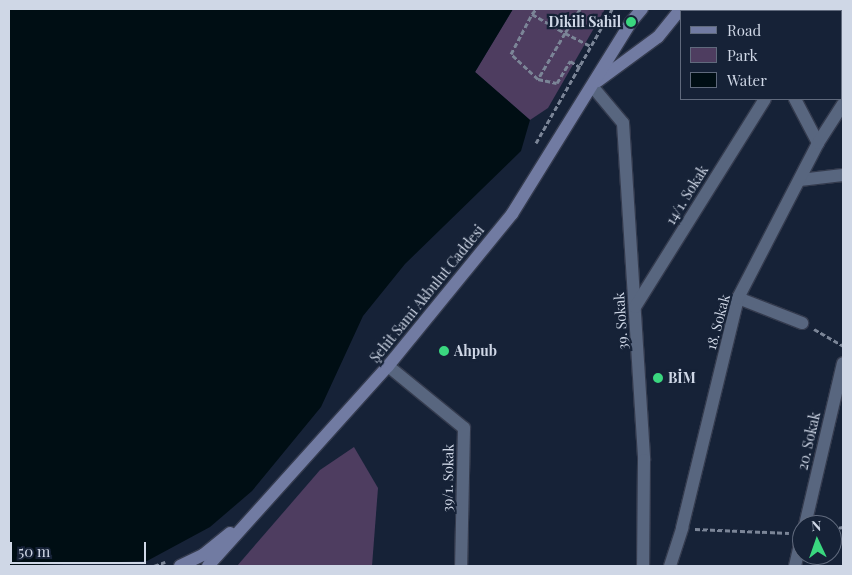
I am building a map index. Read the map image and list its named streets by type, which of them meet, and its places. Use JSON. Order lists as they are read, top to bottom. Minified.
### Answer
{"streets":{"main road":["Şehit Sami Akbulut Caddesi"],"street":["14/1. Sokak","39. Sokak","18. Sokak","20. Sokak","39/1. Sokak"]},"crossings":[["14/1. Sokak","39. Sokak"],["Şehit Sami Akbulut Caddesi","39. Sokak"],["Şehit Sami Akbulut Caddesi","39/1. Sokak"]],"places":["Dikili Sahil","Ahpub","BİM"],"legend":["Road","Park","Water"],"scale_bar":"50 m","north":"top"}
